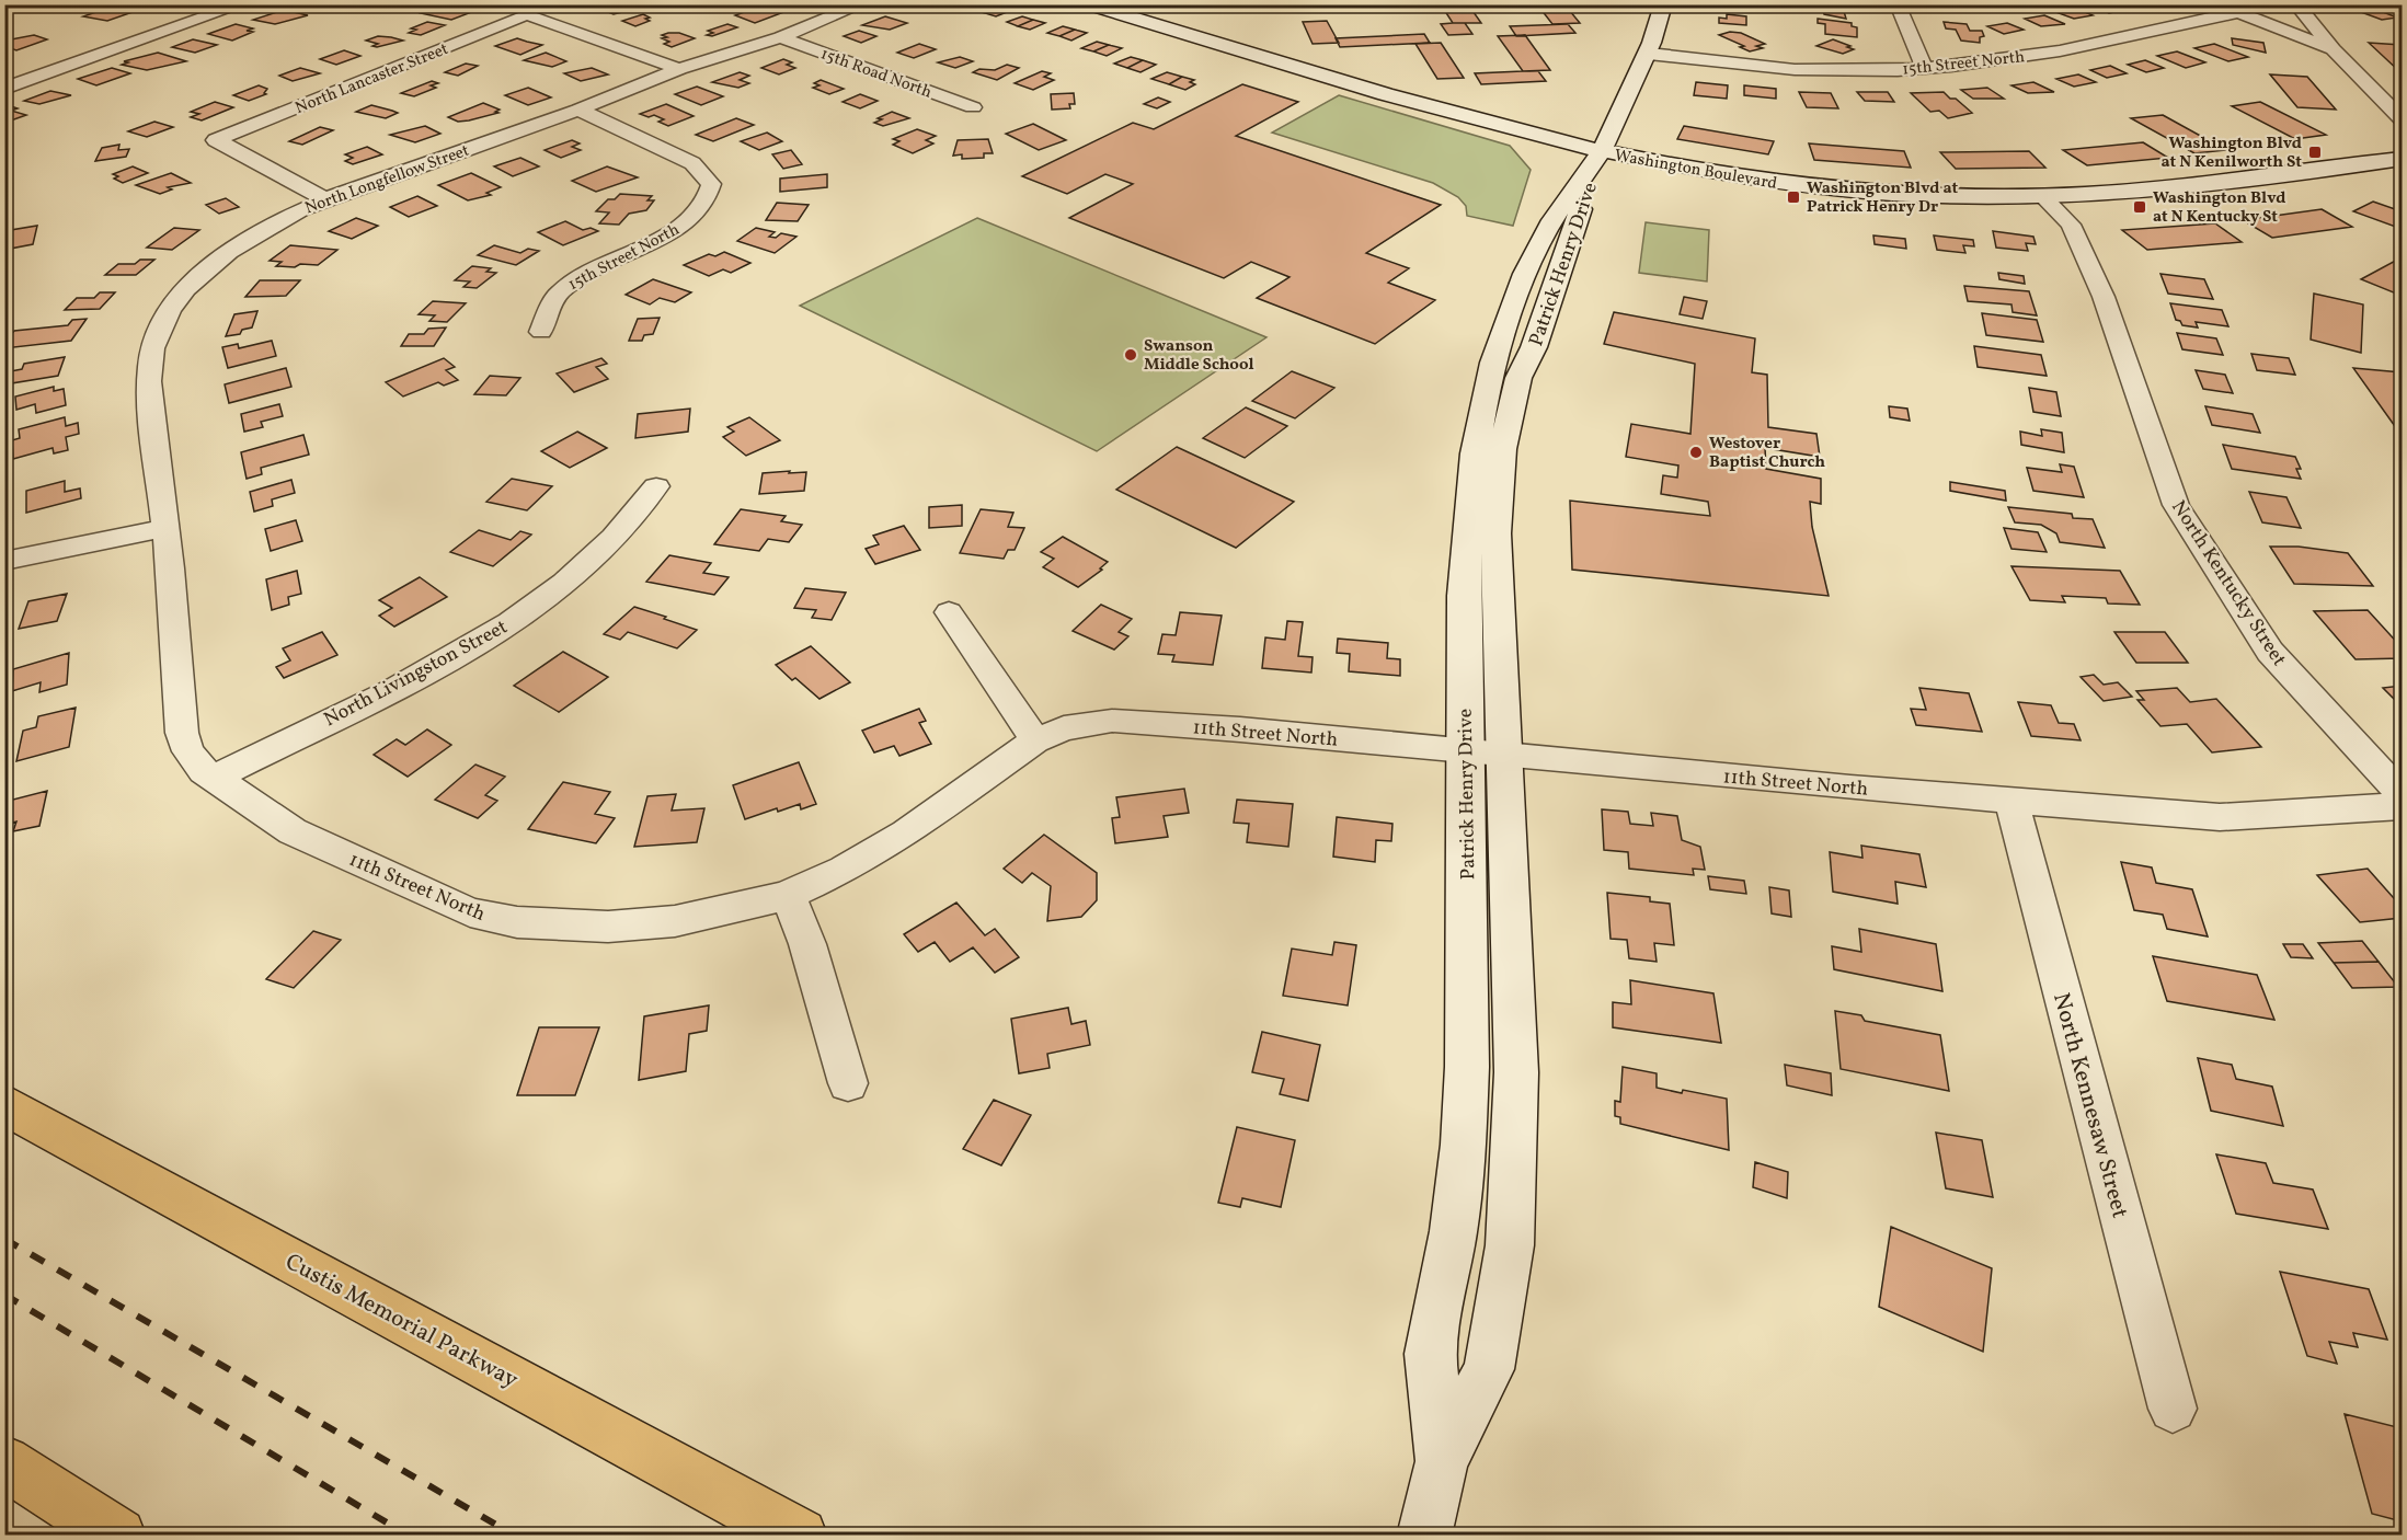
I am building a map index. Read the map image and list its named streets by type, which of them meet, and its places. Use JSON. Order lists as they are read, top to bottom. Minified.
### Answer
{"streets":{"highway":["Custis Memorial Parkway"],"street":["15th Street North","15th Road North","North Lancaster Street","Washington Boulevard","North Longfellow Street","Patrick Henry Drive","North Kentucky Street","North Livingston Street","11th Street North","North Kennesaw Street"]},"crossings":[["15th Street North","North Longfellow Street"],["15th Street North","Patrick Henry Drive"],["15th Road North","North Longfellow Street"],["North Lancaster Street","North Longfellow Street"],["Washington Boulevard","Patrick Henry Drive"],["Washington Boulevard","North Kentucky Street"],["North Longfellow Street","North Livingston Street"],["North Longfellow Street","11th Street North"],["Patrick Henry Drive","11th Street North"],["North Livingston Street","11th Street North"],["11th Street North","North Kennesaw Street"]],"places":{"transit":["Washington Blvd at N Kenilworth St","Washington Blvd at Patrick Henry Dr","Washington Blvd at N Kentucky St"],"other":["Swanson Middle School","Westover Baptist Church"]}}
